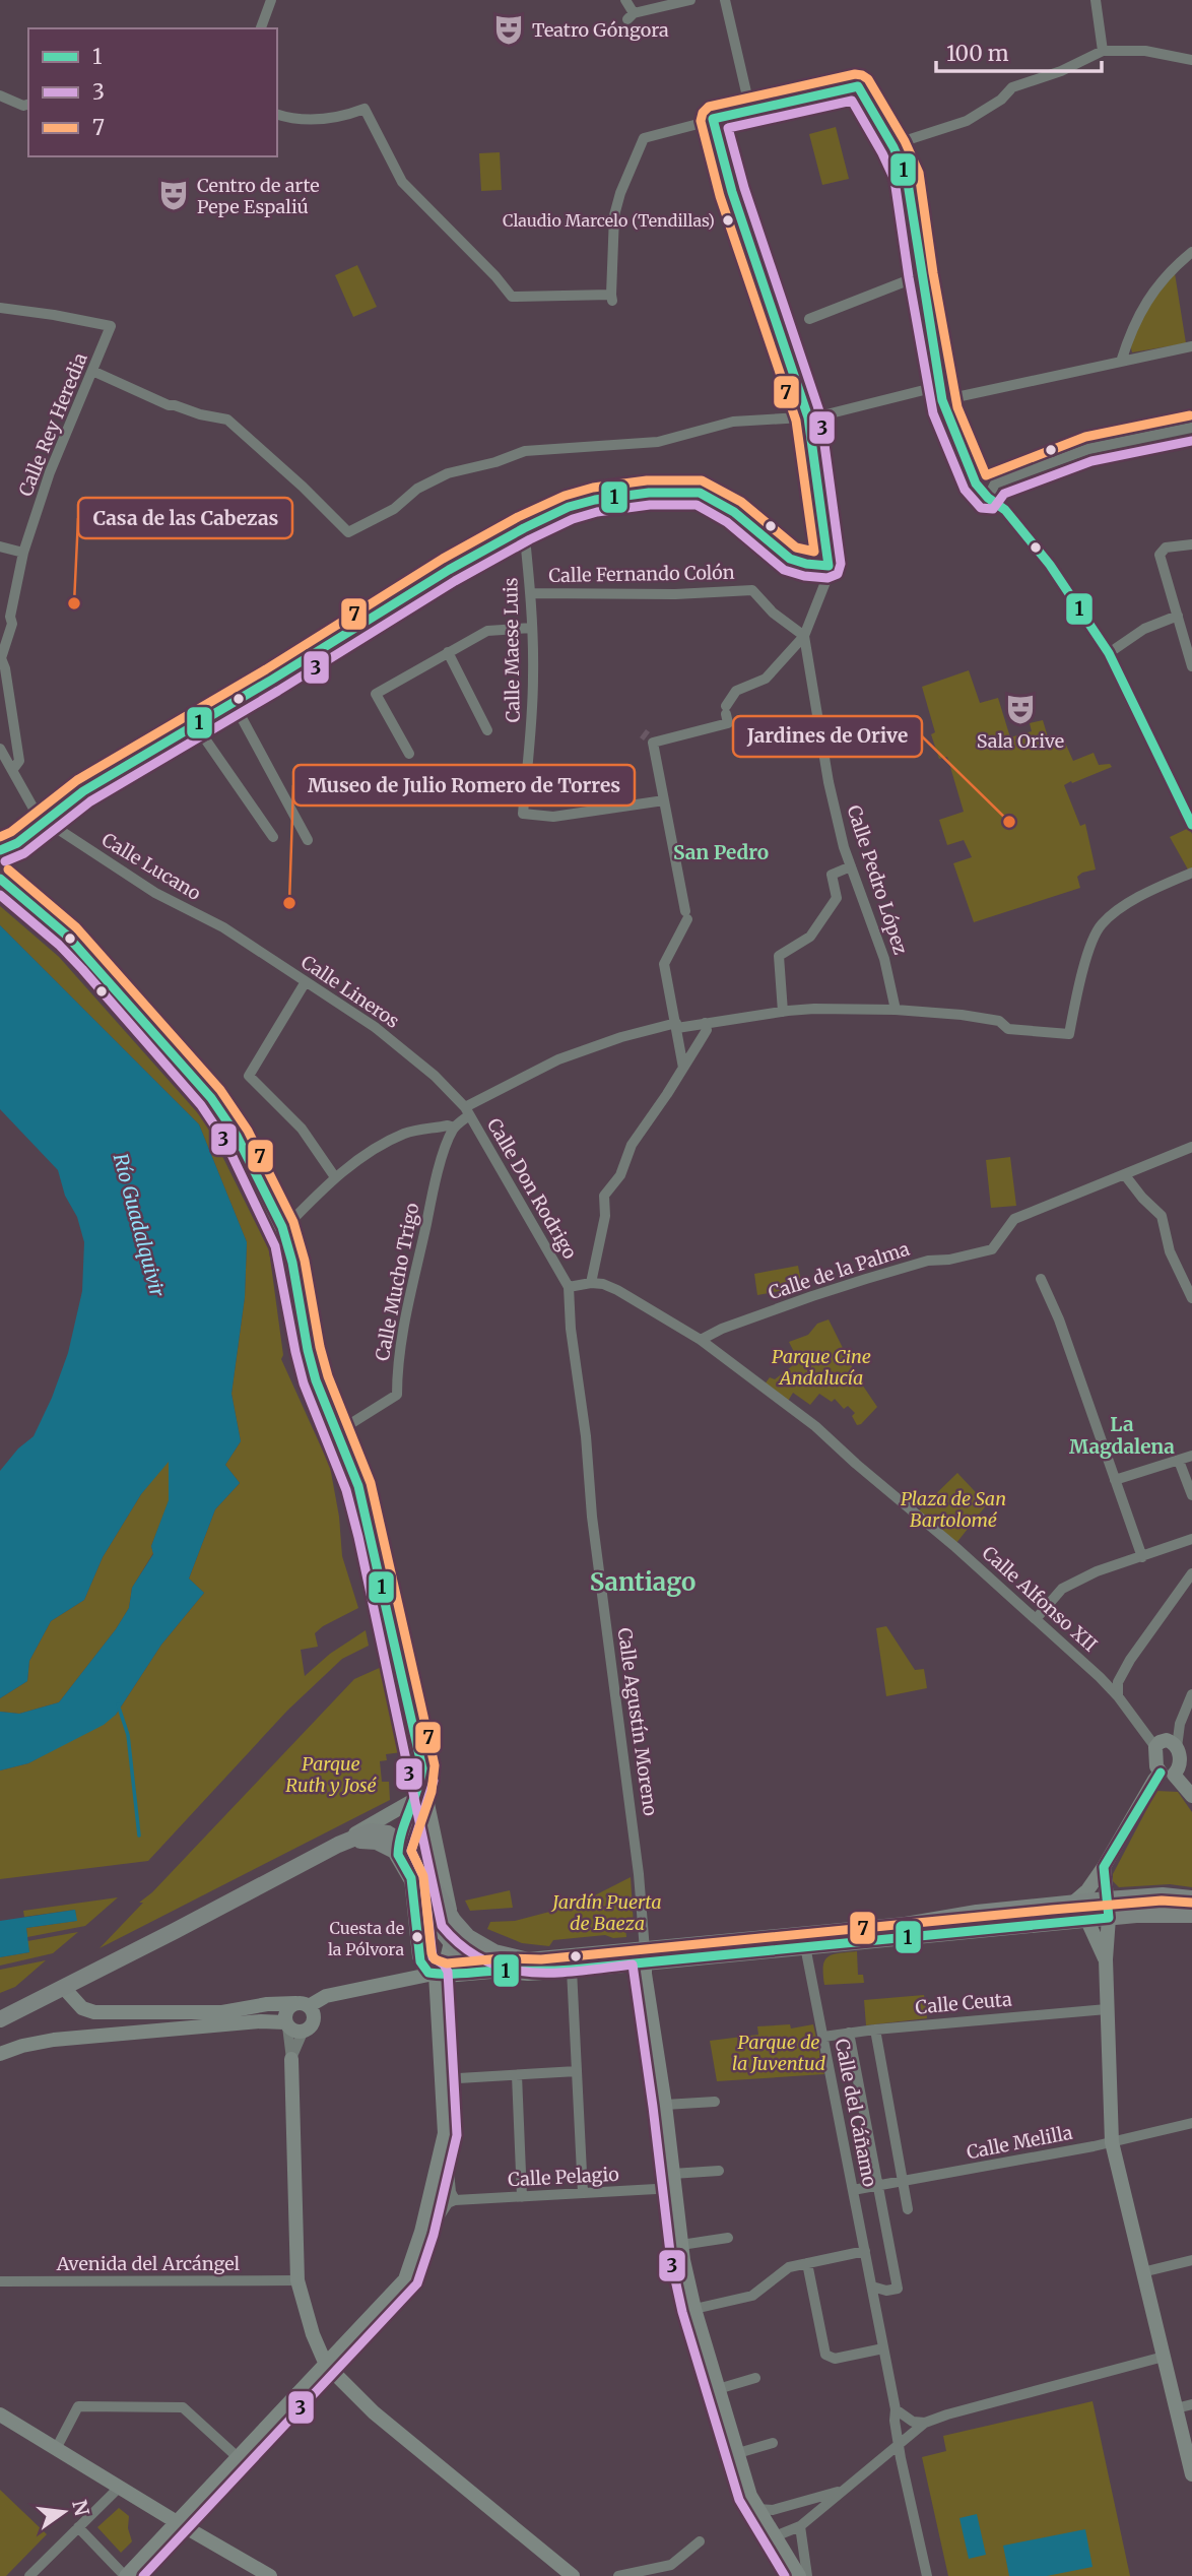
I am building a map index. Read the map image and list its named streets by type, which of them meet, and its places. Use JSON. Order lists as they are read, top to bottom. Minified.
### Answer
{"streets":{"street":["Calle Rey Heredia","Calle Fernando Colón","Calle Maese Luis","Calle Lucano","Calle Pedro López","Calle Lineros","Calle Don Rodrigo","Calle de la Palma","Calle Mucho Trigo","Calle Alfonso XII","Calle Agustín Moreno","Calle Ceuta","Calle del Cáñamo","Calle Melilla","Calle Pelagio","Avenida del Arcángel"]},"crossings":[["Calle Fernando Colón","Calle Maese Luis"],["Calle Fernando Colón","Calle Pedro López"],["Calle Lucano","Calle Lineros"],["Calle Lineros","Calle Don Rodrigo"],["Calle Don Rodrigo","Calle Agustín Moreno"],["Calle de la Palma","Calle Alfonso XII"],["Calle Ceuta","Calle del Cáñamo"],["Calle del Cáñamo","Calle Melilla"]],"districts":["San Pedro","La Magdalena","Santiago"],"water":["Río Guadalquivir"],"parks":["Parque Cine Andalucía","Plaza de San Bartolomé","Parque Ruth y José","Jardín Puerta de Baeza","Parque de la Juventud"],"places":{"theatre":["Teatro Góngora","Centro de arte Pepe Espaliú","Sala Orive"],"other":["Claudio Marcelo (Tendillas)","Casa de las Cabezas","Jardines de Orive","Museo de Julio Romero de Torres","Cuesta de la Pólvora"]},"lines":["transit line 7","transit line 1","transit line 3"],"legend":["1","3","7"],"scale_bar":"100 m","north":"right"}
